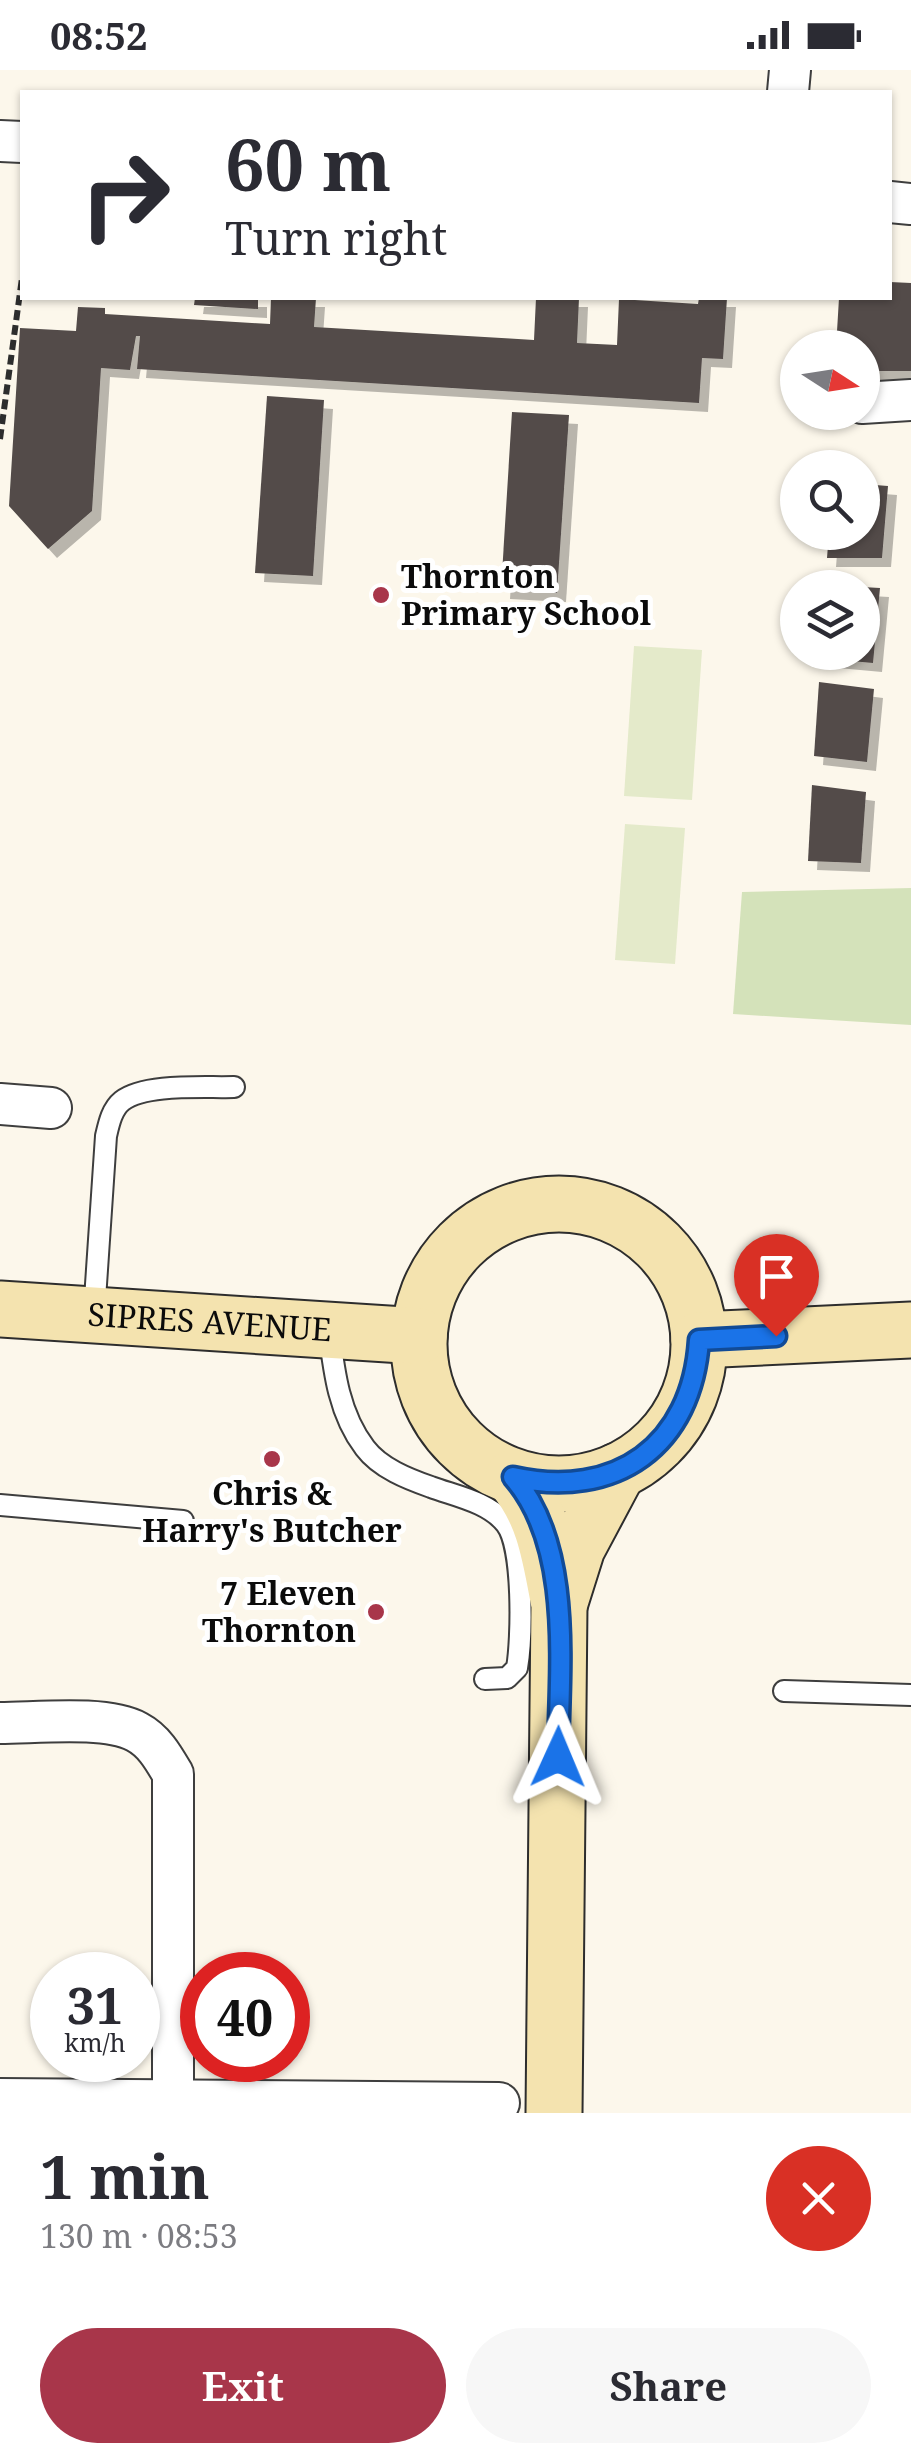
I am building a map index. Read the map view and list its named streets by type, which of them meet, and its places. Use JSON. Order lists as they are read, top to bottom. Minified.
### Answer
{"streets":{"street":["SIPRES AVENUE"]},"places":["Thornton Primary School","Chris & Harry's Butcher","7 Eleven Thornton"],"north":"right","page":{"status":"08:52","turn":["60 m","Turn right"],"speed":"31 km/h","limit":"40","heading":["1 min","130 m · 08:53"],"buttons":["Exit","Share"]}}
